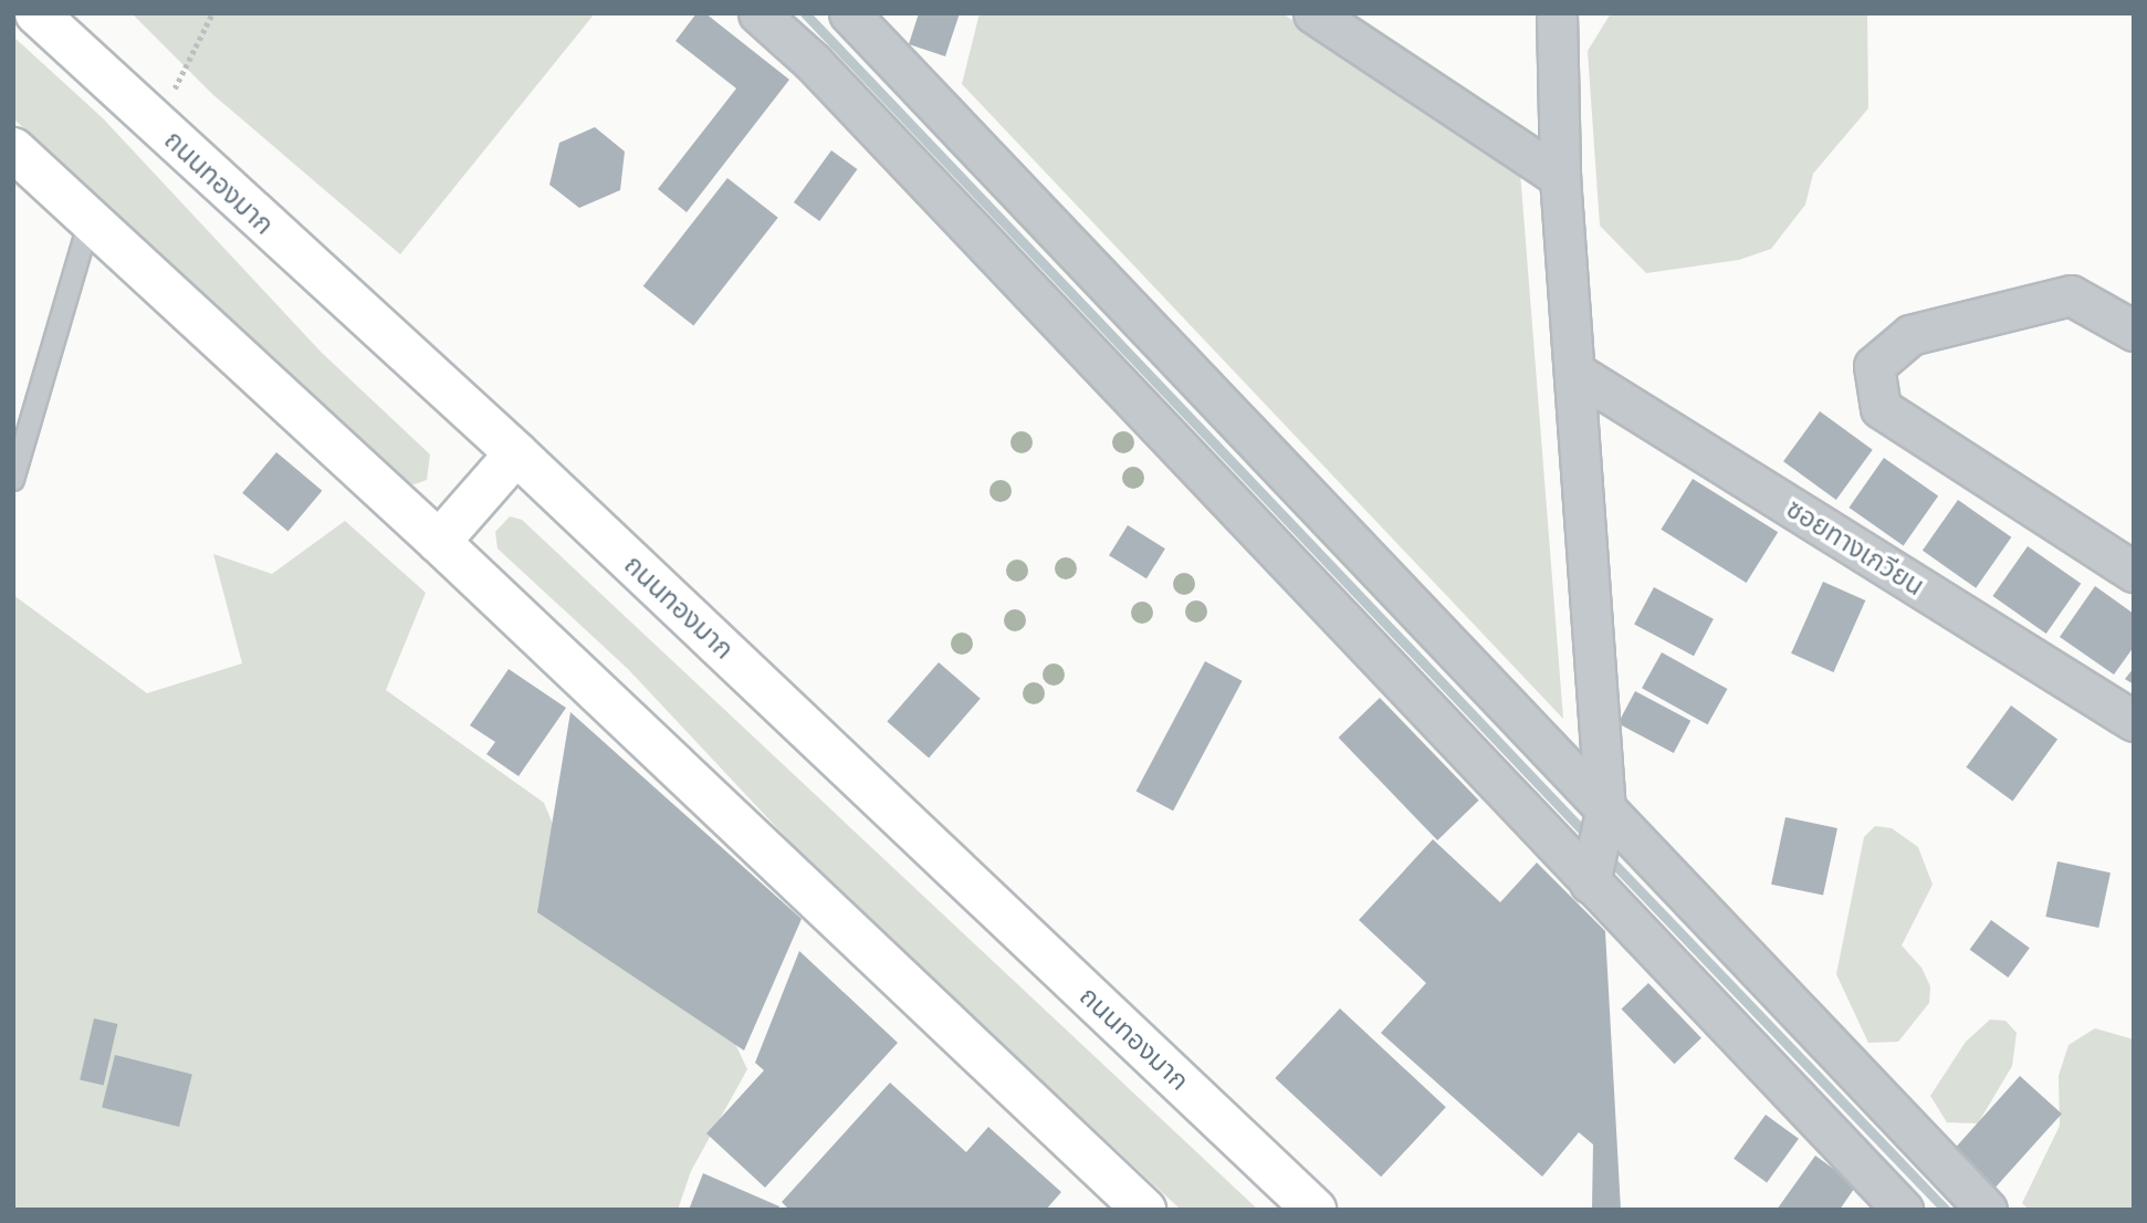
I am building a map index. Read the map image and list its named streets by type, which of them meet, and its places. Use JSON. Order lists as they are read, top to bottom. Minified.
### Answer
{"streets":{"main road":["ถนนทองมาก"],"street":["ซอยทางเกวียน"]}}
